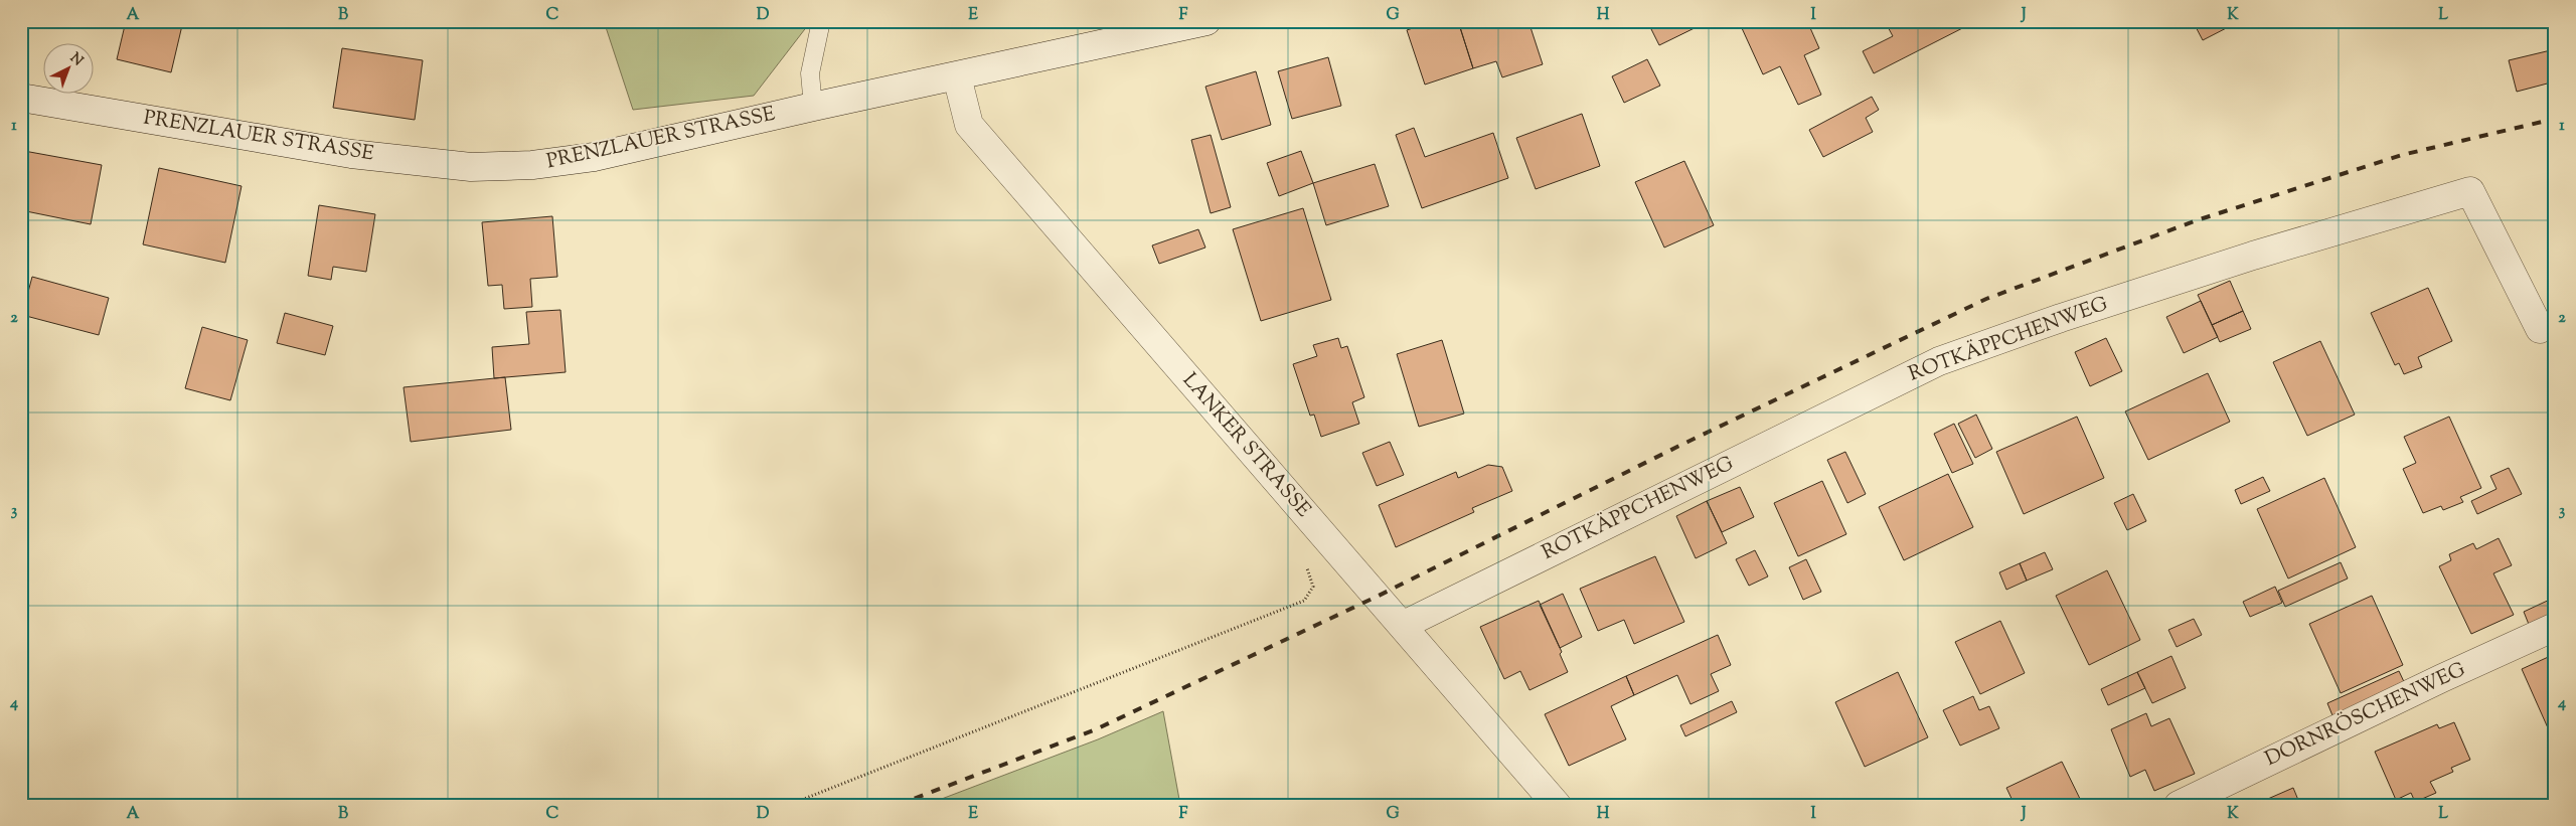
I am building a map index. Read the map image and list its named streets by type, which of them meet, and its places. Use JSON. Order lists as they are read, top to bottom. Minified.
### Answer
{"streets":{"street":["PRENZLAUER STRASSE","ROTKÄPPCHENWEG","LANKER STRASSE","DORNRÖSCHENWEG"]},"crossings":[["PRENZLAUER STRASSE","LANKER STRASSE"],["ROTKÄPPCHENWEG","LANKER STRASSE"]],"north":"top right","grid":{"columns":["A","B","C","D","E","F","G","H","I","J","K","L"],"rows":["1","2","3","4"]}}
